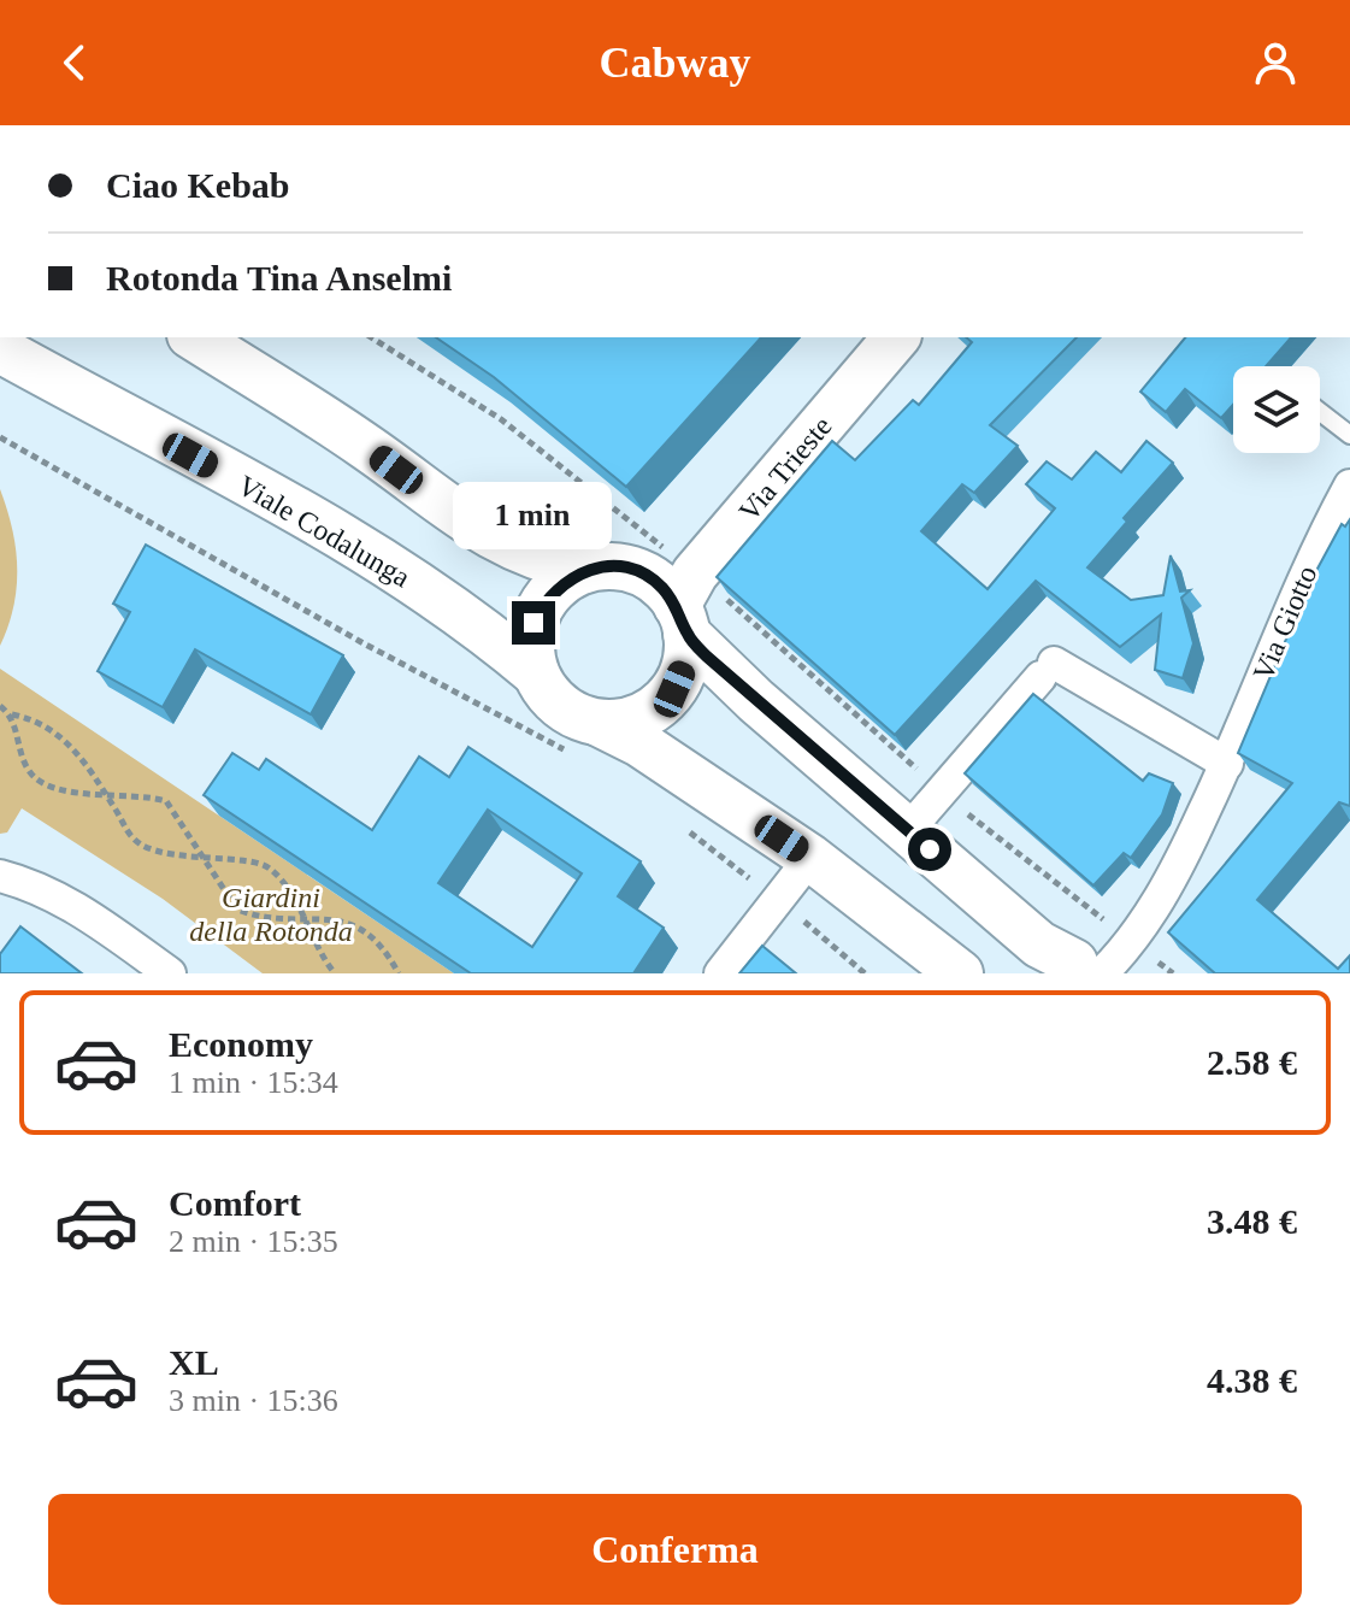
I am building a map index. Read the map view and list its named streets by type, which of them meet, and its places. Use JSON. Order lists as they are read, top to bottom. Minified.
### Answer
{"streets":{"street":["Via Trieste","Viale Codalunga","Via Giotto"]},"crossings":[["Via Trieste","Viale Codalunga"]],"parks":["Giardini della Rotonda"],"page":{"header":"Cabway","banner":["Ciao Kebab","Rotonda Tina Anselmi"],"bubble":"1 min","list":[{"name":"Economy","note":"1 min · 15:34","value":"2.58 €"},{"name":"Comfort","note":"2 min · 15:35","value":"3.48 €"},{"name":"XL","note":"3 min · 15:36","value":"4.38 €"}],"buttons":"Conferma"}}
